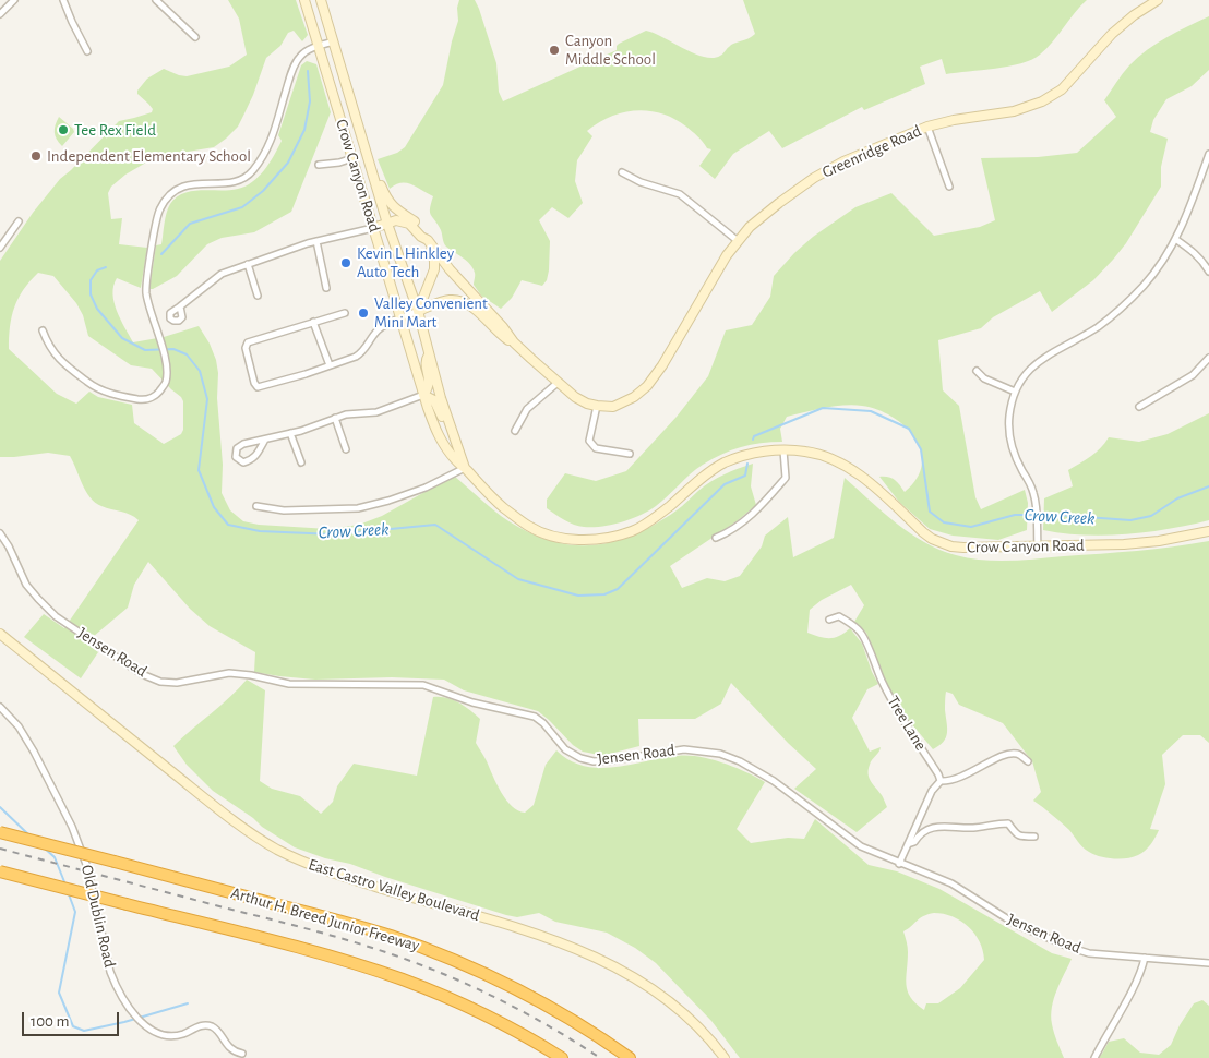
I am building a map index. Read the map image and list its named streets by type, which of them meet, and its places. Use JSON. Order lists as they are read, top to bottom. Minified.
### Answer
{"streets":{"highway":["Arthur H. Breed Junior Freeway"],"main road":["Greenridge Road","Crow Canyon Road","East Castro Valley Boulevard"],"street":["Jensen Road","Tree Lane","Old Dublin Road"]},"water":["Crow Creek"],"places":["Canyon Middle School","Tee Rex Field","Independent Elementary School","Kevin L Hinkley Auto Tech","Valley Convenient Mini Mart"],"scale_bar":"100 m"}
